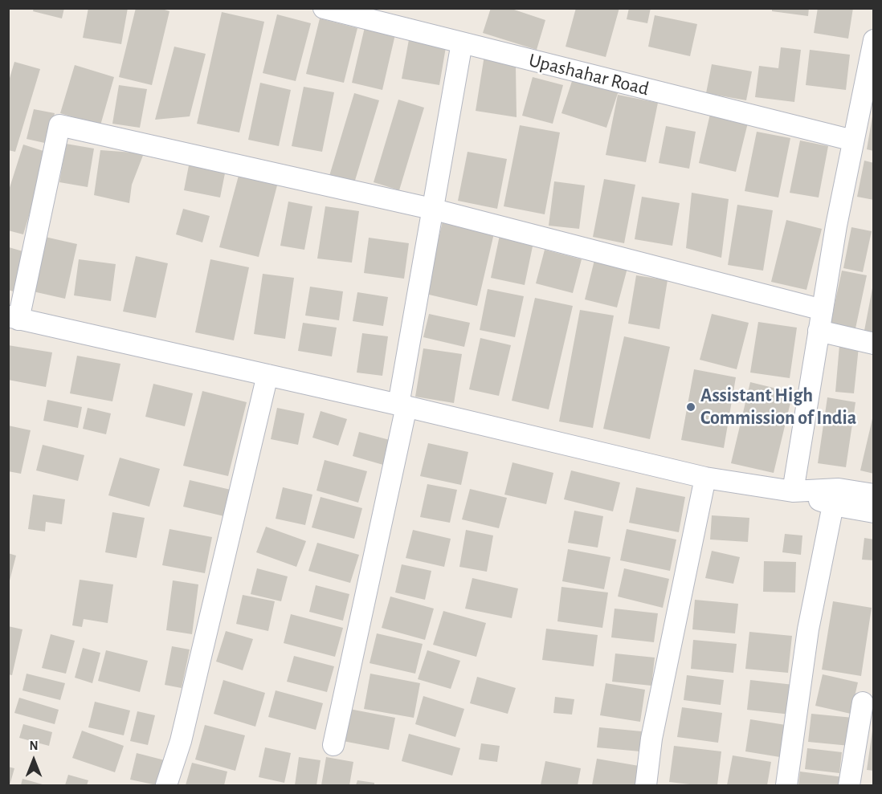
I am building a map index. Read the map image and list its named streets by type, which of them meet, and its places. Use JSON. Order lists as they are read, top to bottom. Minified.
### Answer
{"streets":{"street":["Upashahar Road"]},"places":["Assistant High Commission of India"],"north":"top"}
